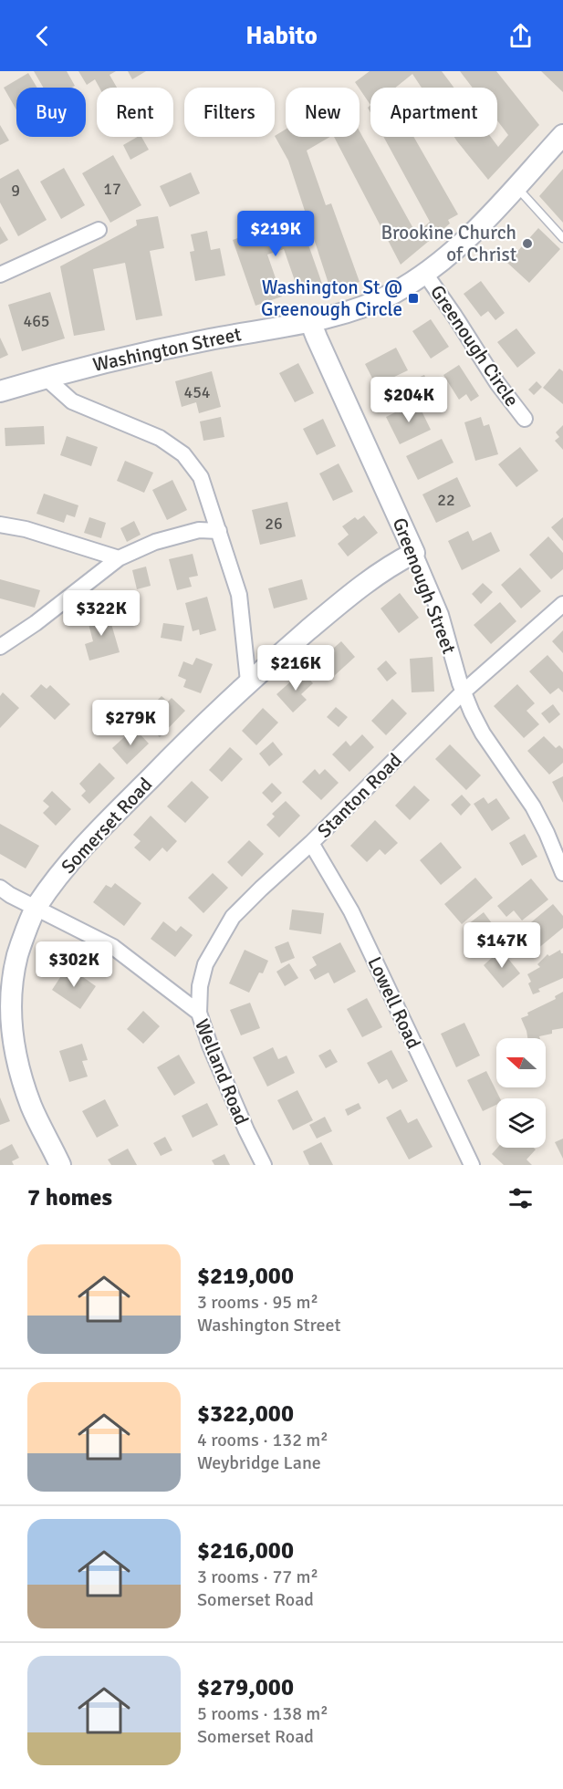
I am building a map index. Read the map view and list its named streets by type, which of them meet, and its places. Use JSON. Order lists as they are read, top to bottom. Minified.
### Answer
{"streets":{"street":["Greenough Circle","Washington Street","Greenough Street","Stanton Road","Somerset Road","Lowell Road","Welland Road"]},"crossings":[["Greenough Circle","Washington Street"],["Washington Street","Greenough Street"],["Greenough Street","Stanton Road"],["Greenough Street","Somerset Road"],["Stanton Road","Lowell Road"],["Stanton Road","Welland Road"],["Somerset Road","Welland Road"]],"places":{"other":["Brookine Church of Christ"],"transit":["Washington St @ Greenough Circle"]},"house_numbers":["17","9","465","454","22","26"],"north":"left","page":{"header":"Habito","chip":["Buy","Rent","Filters","New","Apartment"],"price":["$219K","$204K","$322K","$216K","$279K","$147K","$302K"],"heading":"7 homes","list":[{"name":"$219,000","note":"3 rooms · 95 m² · Washington Street"},{"name":"$322,000","note":"4 rooms · 132 m² · Weybridge Lane"},{"name":"$216,000","note":"3 rooms · 77 m² · Somerset Road"},{"name":"$279,000","note":"5 rooms · 138 m² · Somerset Road"}]}}
